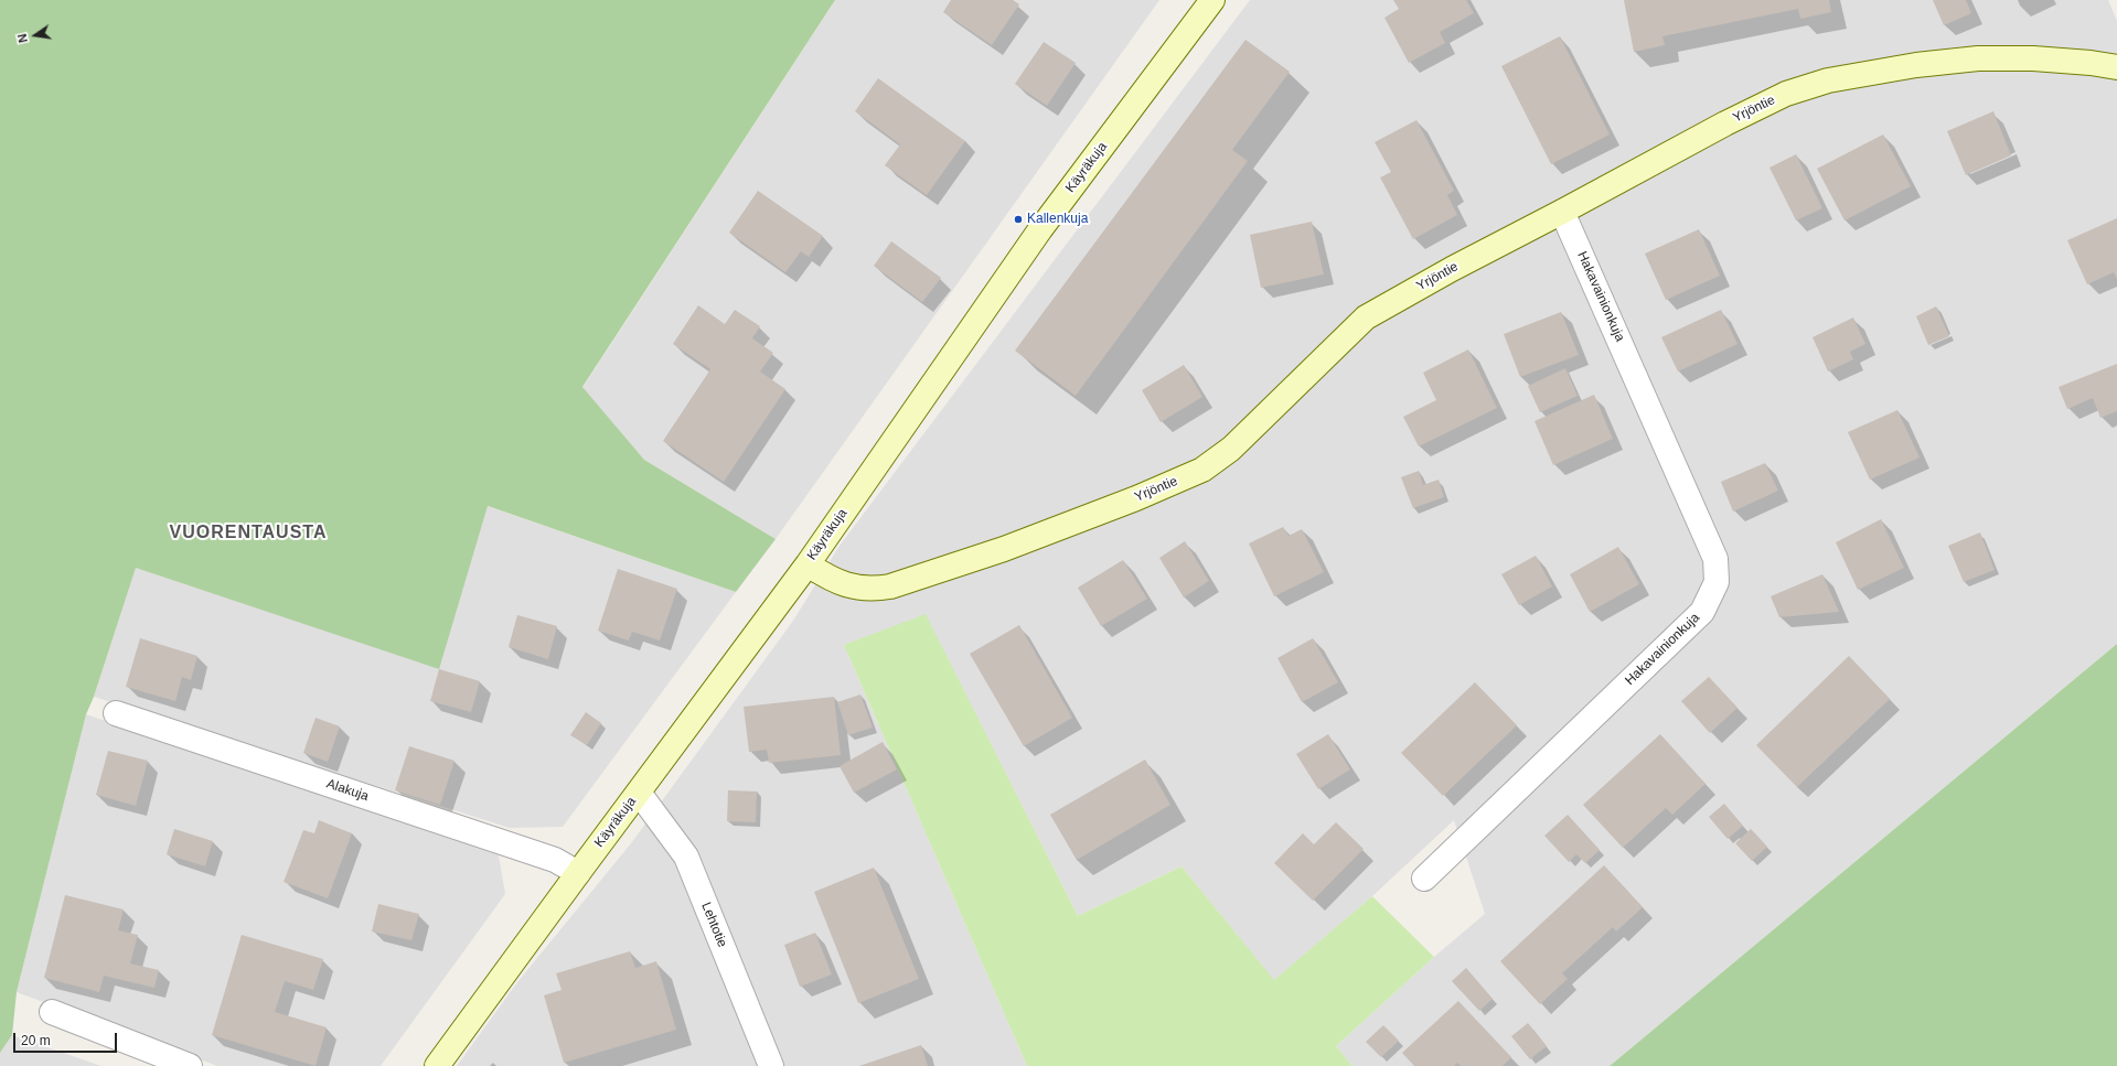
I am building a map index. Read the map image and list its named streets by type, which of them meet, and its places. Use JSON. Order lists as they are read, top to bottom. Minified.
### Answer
{"streets":{"street":["Yrjöntie","Käyräkuja","Hakavainionkuja","Alakuja","Lehtotie"]},"crossings":[["Yrjöntie","Käyräkuja"],["Yrjöntie","Hakavainionkuja"],["Käyräkuja","Alakuja"],["Käyräkuja","Lehtotie"]],"districts":["VUORENTAUSTA"],"places":["Kallenkuja"],"scale_bar":"20 m","north":"left"}
